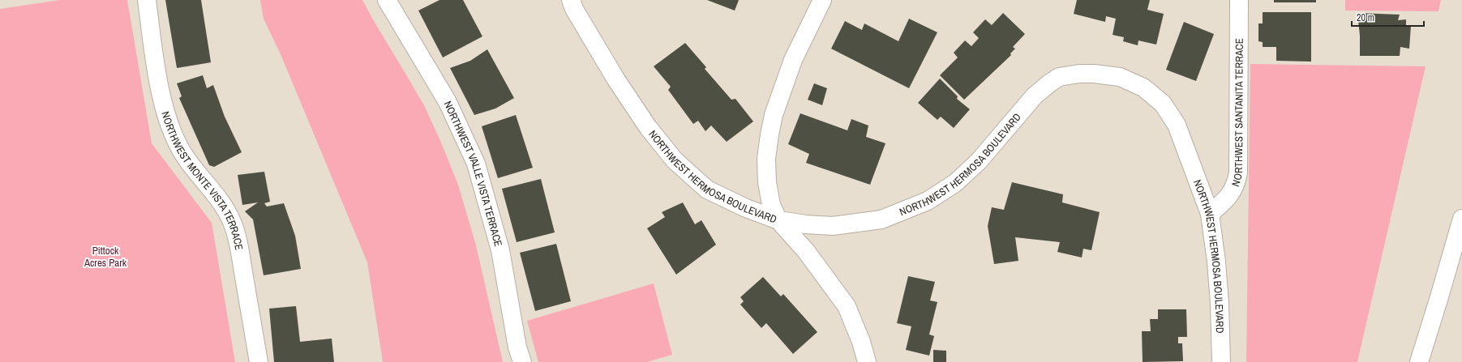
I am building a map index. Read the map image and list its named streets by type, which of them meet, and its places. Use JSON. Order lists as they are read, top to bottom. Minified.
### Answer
{"streets":{"street":["NORTHWEST SANTANITA TERRACE","NORTHWEST HERMOSA BOULEVARD","NORTHWEST VALLE VISTA TERRACE","NORTHWEST MONTE VISTA TERRACE"]},"crossings":[["NORTHWEST SANTANITA TERRACE","NORTHWEST HERMOSA BOULEVARD"]],"parks":["Pittock Acres Park"],"scale_bar":"20 m"}
